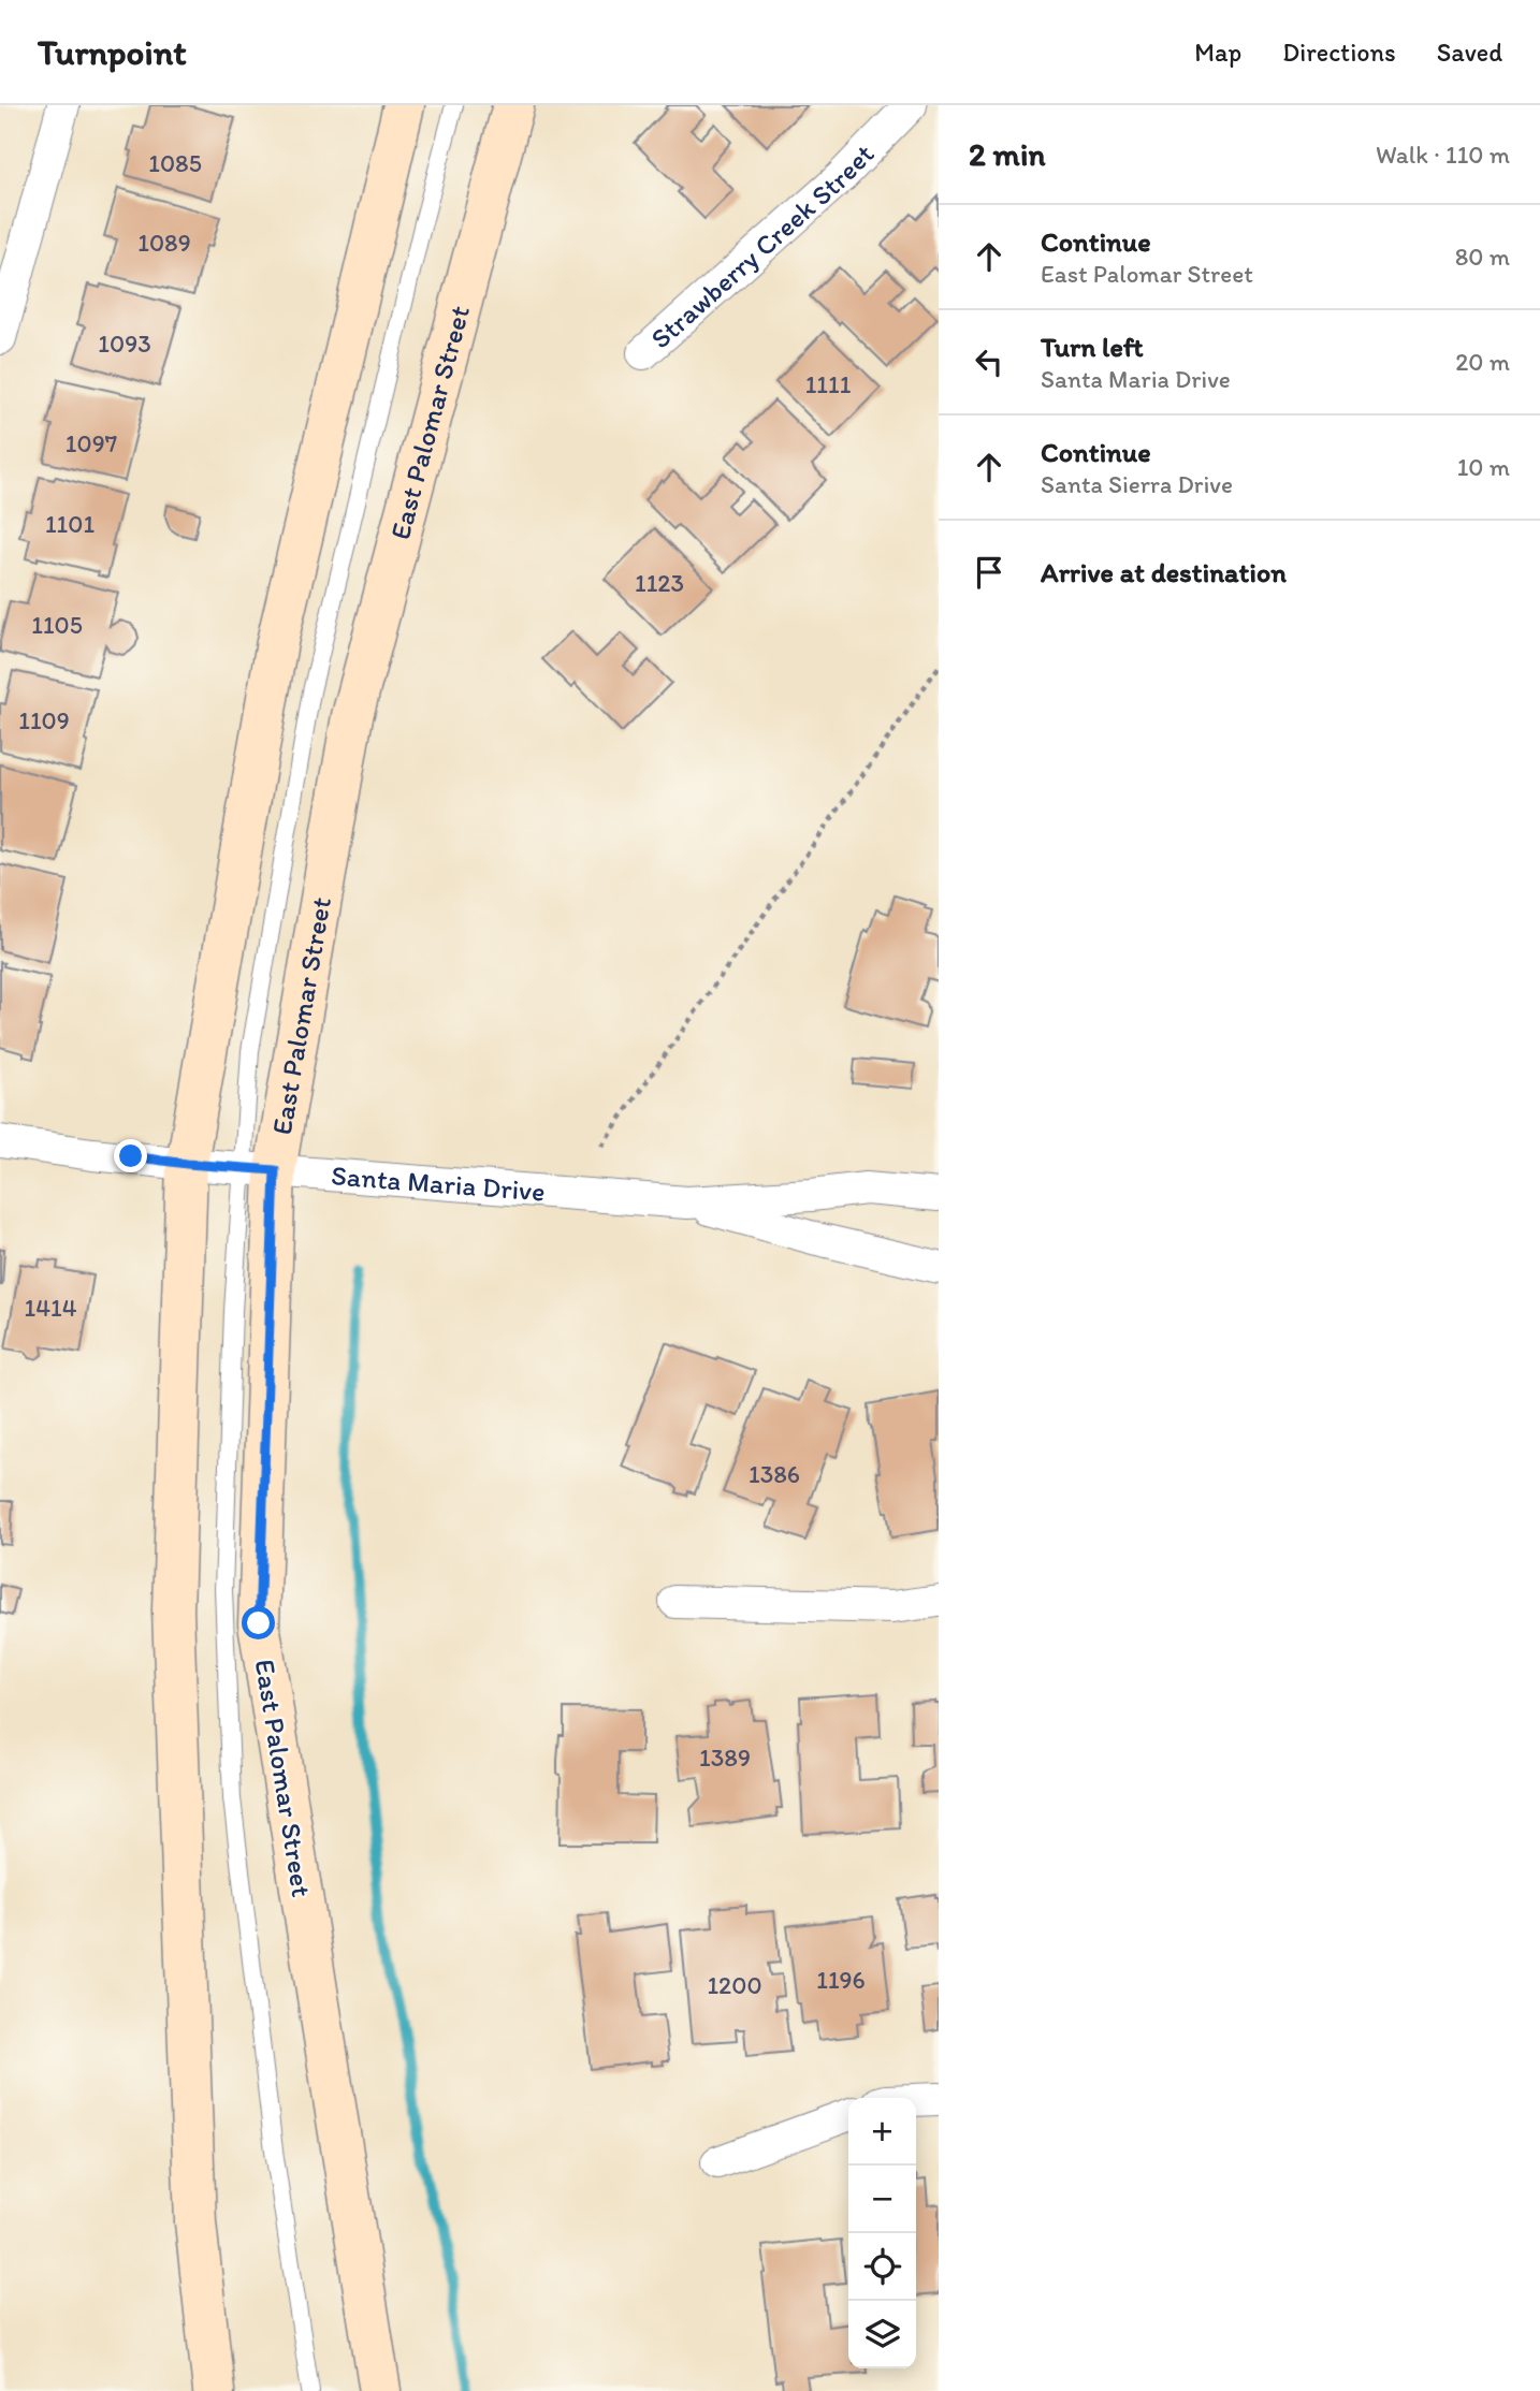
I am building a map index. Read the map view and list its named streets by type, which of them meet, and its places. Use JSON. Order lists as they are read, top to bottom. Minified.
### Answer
{"streets":{"main road":["East Palomar Street"],"street":["Strawberry Creek Street","Santa Maria Drive"]},"crossings":[["East Palomar Street","Santa Maria Drive"]],"house_numbers":["1085","1089","1093","1111","1097","1101","1123","1105","1109","1414","1386","1389","1196","1200"],"page":{"header":"Turnpoint","nav":["Map","Directions","Saved"],"heading":["2 min","Walk · 110 m"],"list":[["Continue","East Palomar Street","80 m"],["Turn left","Santa Maria Drive","20 m"],["Continue","Santa Sierra Drive","10 m"],"Arrive at destination"],"map_buttons":["+","−"]}}
